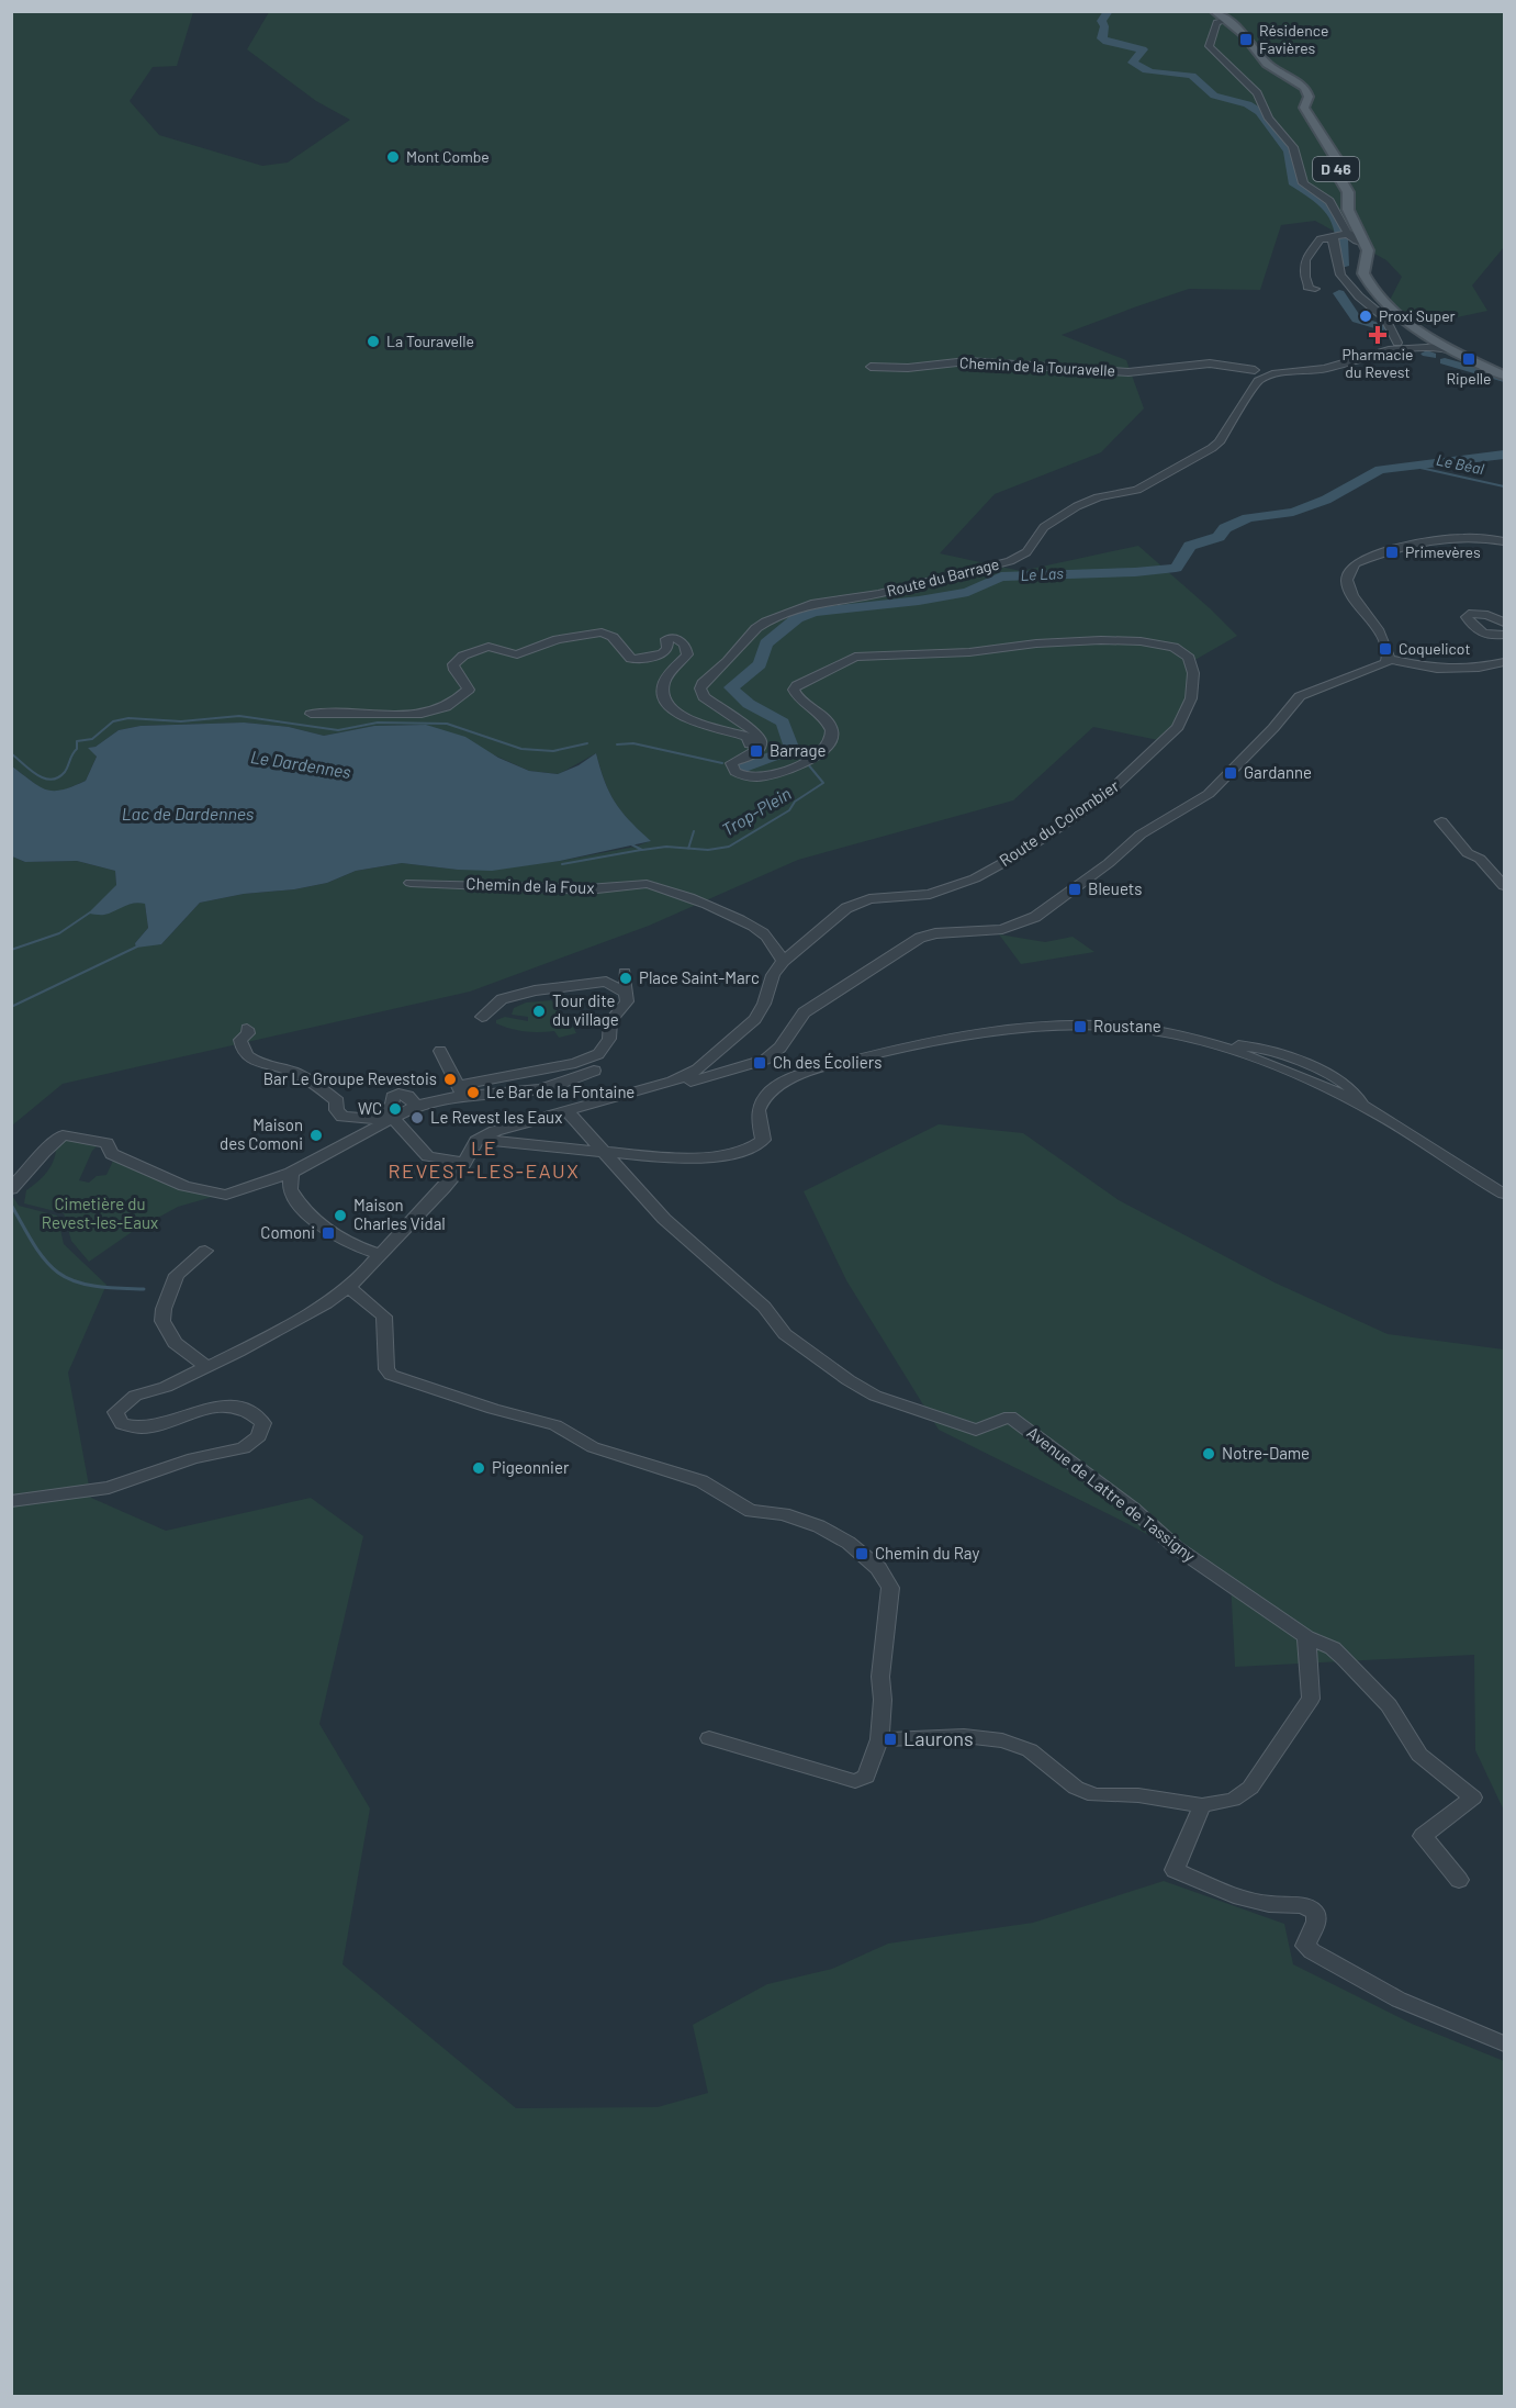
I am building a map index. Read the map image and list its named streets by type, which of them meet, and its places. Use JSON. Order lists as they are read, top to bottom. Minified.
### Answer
{"streets":{"main road":["D 46"],"street":["Chemin de la Touravelle","Route du Barrage","Route du Colombier","Chemin de la Foux","Avenue de Lattre de Tassigny"]},"crossings":[["Chemin de la Touravelle","Route du Barrage"],["Route du Barrage","Route du Colombier"],["Route du Colombier","Chemin de la Foux"]],"districts":["LE REVEST-LES-EAUX"],"water":["Le Béal","Le Las","Le Dardennes","Trop-Plein","Lac de Dardennes"],"parks":["Cimetière du Revest-les-Eaux"],"places":{"transit":["Résidence Favières","Ripelle","Primevères","Coquelicot","Barrage","Gardanne","Bleuets","Roustane","Ch des Écoliers","Comoni","Chemin du Ray","Laurons"],"other":["Mont Combe","Proxi Super","La Touravelle","Place Saint-Marc","Tour dite du village","Bar Le Groupe Revestois","Le Bar de la Fontaine","WC","Le Revest les Eaux","Maison des Comoni","Maison Charles Vidal","Notre-Dame","Pigeonnier"],"health":["Pharmacie du Revest"]}}
